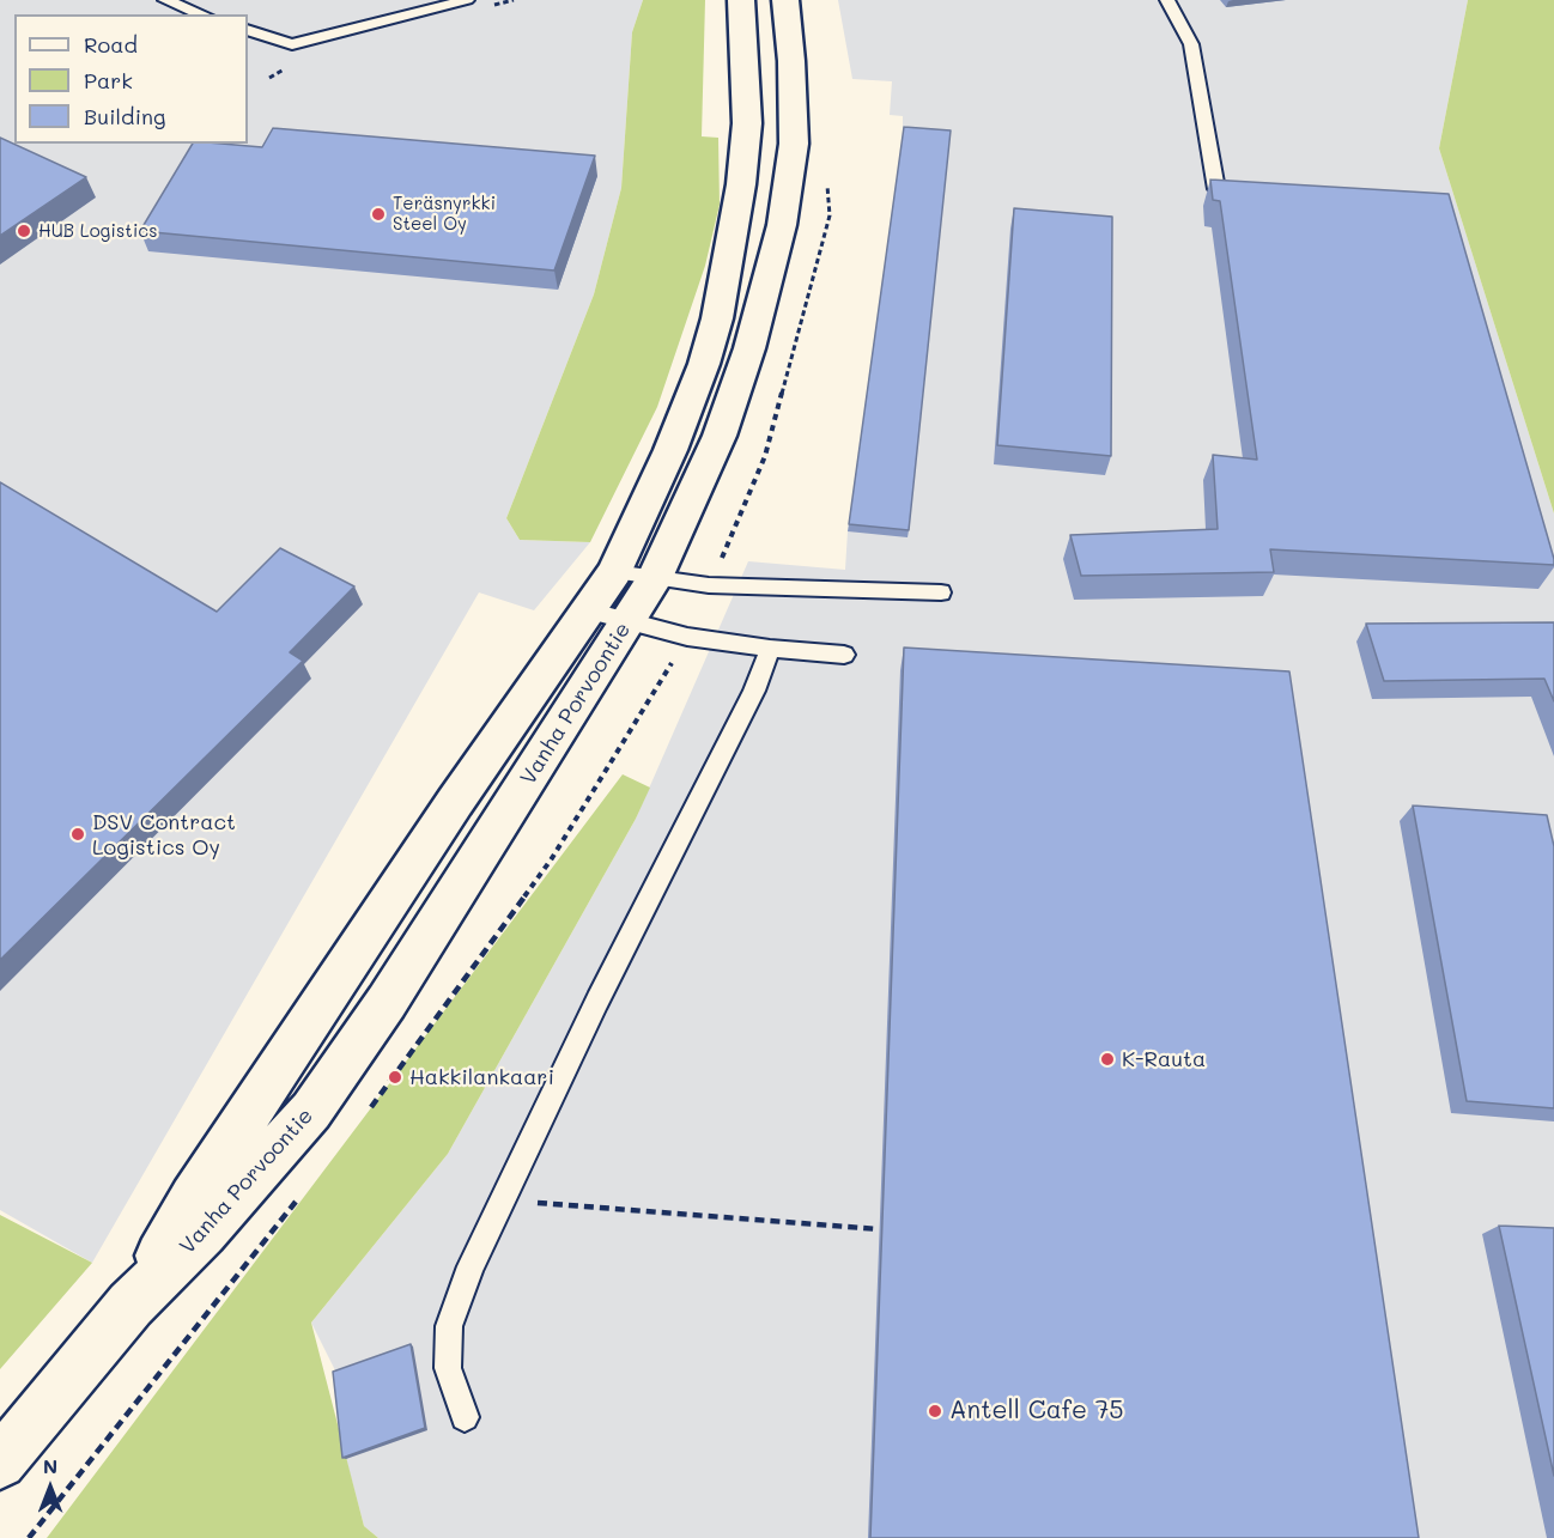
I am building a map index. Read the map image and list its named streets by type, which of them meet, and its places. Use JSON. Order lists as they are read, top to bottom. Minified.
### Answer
{"streets":{"main road":["Vanha Porvoontie"]},"places":["Teräsnyrkki Steel Oy","HUB Logistics","DSV Contract Logistics Oy","K-Rauta","Hakkilankaari","Antell Cafe 75"],"legend":["Road","Park","Building"],"north":"top"}
